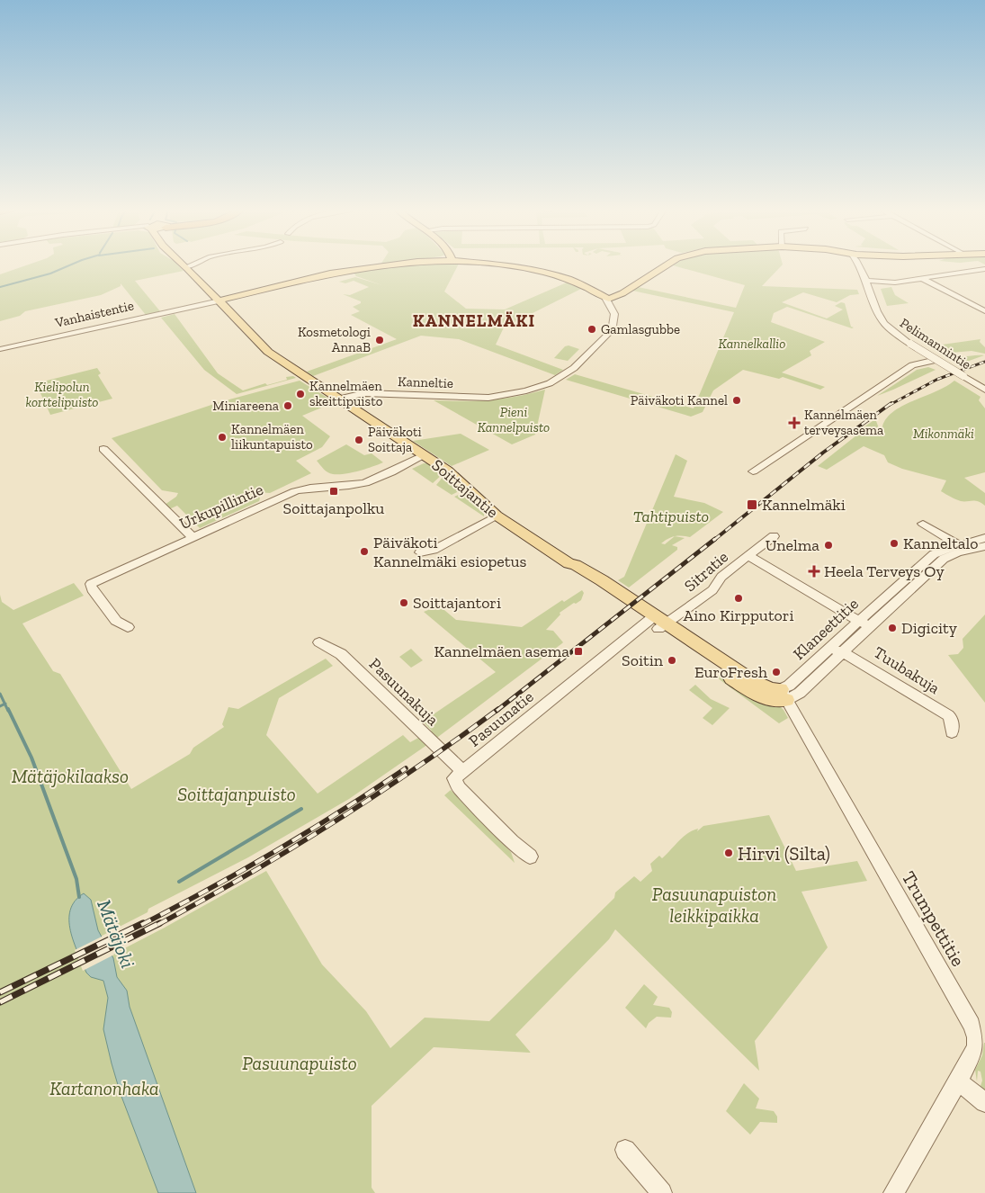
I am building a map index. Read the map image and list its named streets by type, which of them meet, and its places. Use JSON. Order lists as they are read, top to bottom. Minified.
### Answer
{"streets":{"main road":["Vanhaistentie","Soittajantie"],"street":["Pelimannintie","Kanneltie","Urkupillintie","Sitratie","Klaneettitie","Tuubakuja","Pasuunakuja","Pasuunatie","Trumpettitie"]},"crossings":[["Vanhaistentie","Kanneltie"],["Kanneltie","Soittajantie"],["Soittajantie","Urkupillintie"],["Soittajantie","Sitratie"],["Soittajantie","Klaneettitie"],["Soittajantie","Pasuunatie"],["Soittajantie","Trumpettitie"],["Sitratie","Pasuunatie"],["Klaneettitie","Tuubakuja"],["Klaneettitie","Trumpettitie"],["Pasuunakuja","Pasuunatie"]],"districts":["KANNELMÄKI"],"water":["Mätäjoki"],"parks":["Kannelkallio","Kielipolun korttelipuisto","Pieni Kannelpuisto","Mikonmäki","Tahtipuisto","Mätäjokilaakso","Soittajanpuisto","Pasuunapuiston leikkipaikka","Pasuunapuisto","Kartanonhaka"],"places":{"other":["Gamlasgubbe","Kosmetologi AnnaB","Kannelmäen skeittipuisto","Päiväkoti Kannel","Miniareena","Kannelmäen liikuntapuisto","Päiväkoti Soittaja","Kanneltalo","Unelma","Päiväkoti Kannelmäki esiopetus","Aino Kirpputori","Soittajantori","Digicity","Soitin","EuroFresh","Hirvi (Silta)"],"health":["Kannelmäen terveysasema","Heela Terveys Oy"],"transit":["Soittajanpolku","Kannelmäki","Kannelmäen asema"]}}
